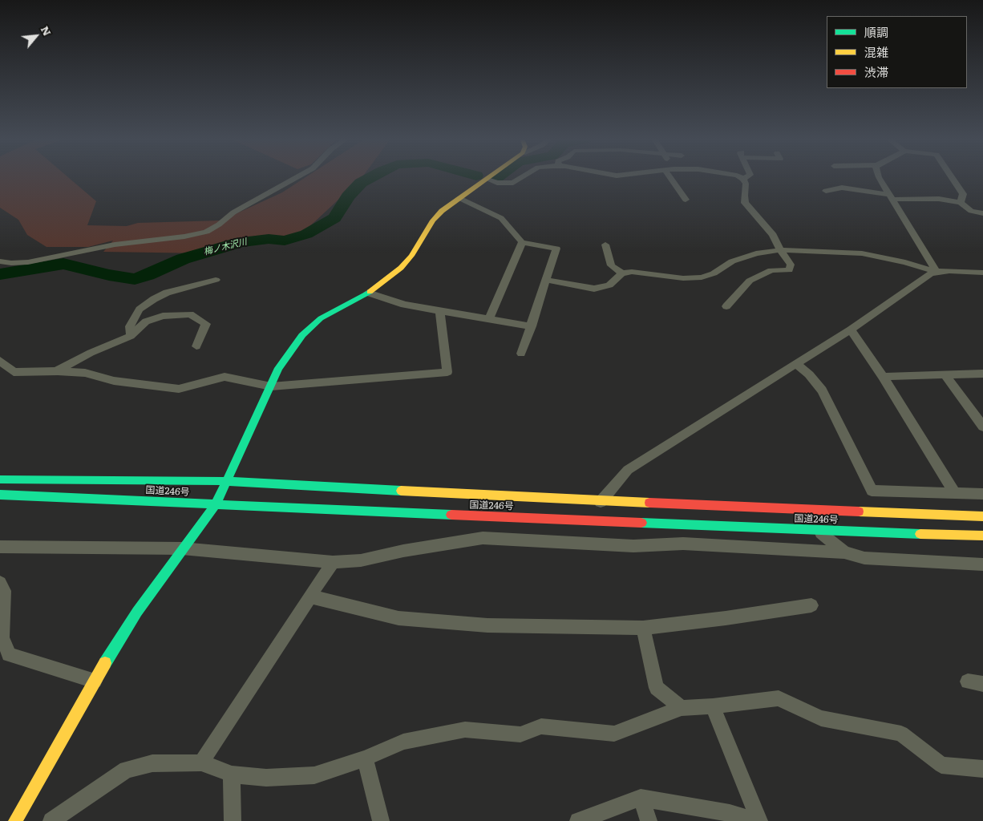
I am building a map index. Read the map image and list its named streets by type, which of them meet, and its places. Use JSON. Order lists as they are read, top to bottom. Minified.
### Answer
{"streets":{"main road":["国道246号"]},"water":["梅ノ木沢川"],"legend":["順調","混雑","渋滞"],"north":"top right"}
